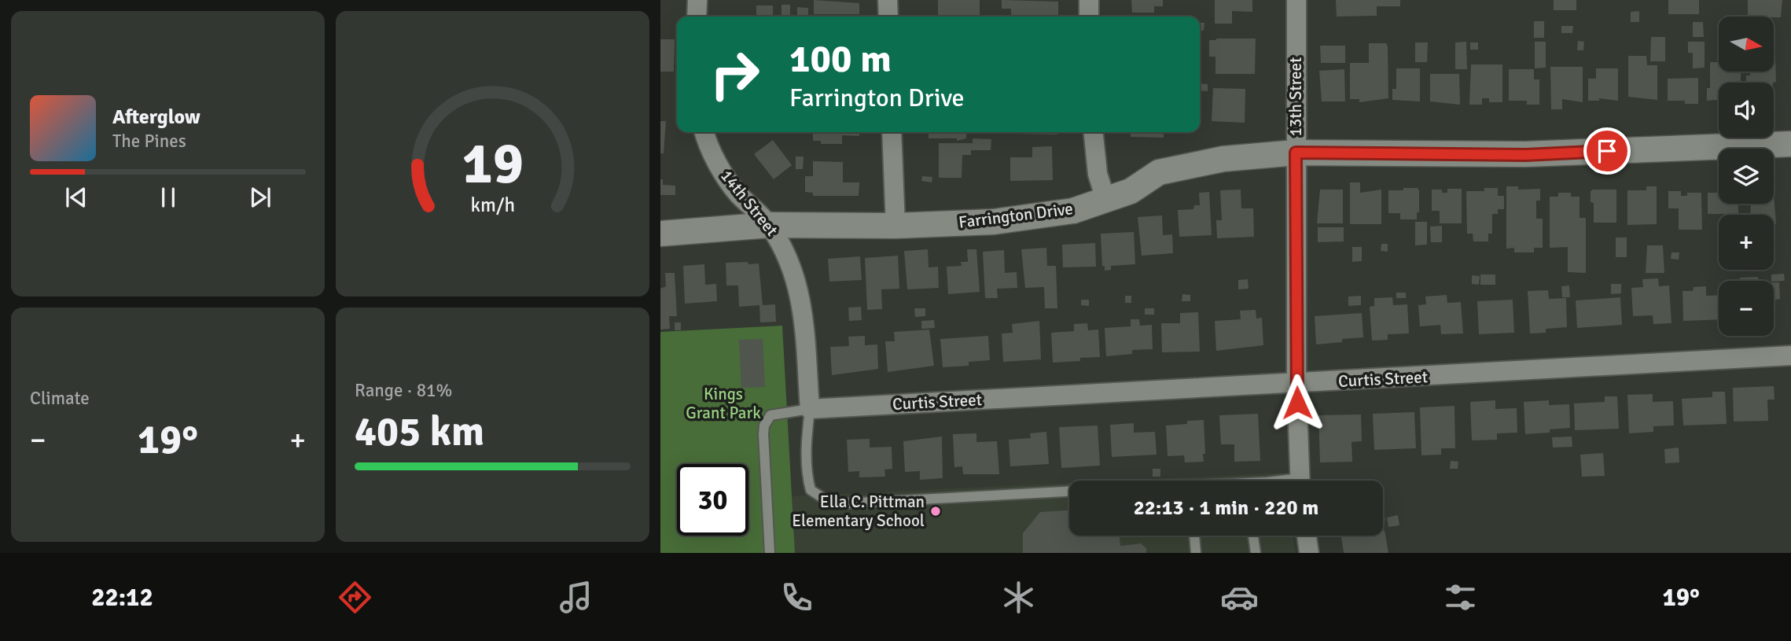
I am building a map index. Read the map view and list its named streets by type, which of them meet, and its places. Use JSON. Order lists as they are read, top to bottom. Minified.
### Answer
{"streets":{"street":["13th Street","14th Street","Farrington Drive","Curtis Street"]},"crossings":[["13th Street","Farrington Drive"],["13th Street","Curtis Street"],["14th Street","Farrington Drive"],["14th Street","Curtis Street"]],"parks":["Kings Grant Park"],"places":["Ella C. Pittman Elementary School"],"north":"right","page":{"map_buttons":["+","−"],"turn":["100 m","Farrington Drive"],"song":["Afterglow","The Pines"],"tile":["Climate",["Range · 81%","405 km"]],"heat":["−","19°","+"],"limit":"30","trip":"22:13 · 1 min · 220 m","tabs":["22:12","19°"],"gauge":["19","km/h"]}}
